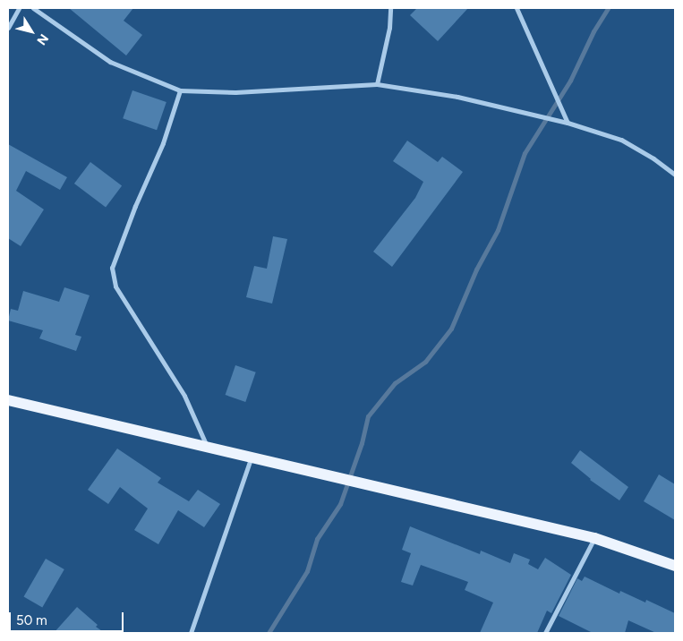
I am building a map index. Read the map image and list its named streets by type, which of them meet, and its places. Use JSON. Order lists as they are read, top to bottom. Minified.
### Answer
{"scale_bar":"50 m","north":"bottom right"}
